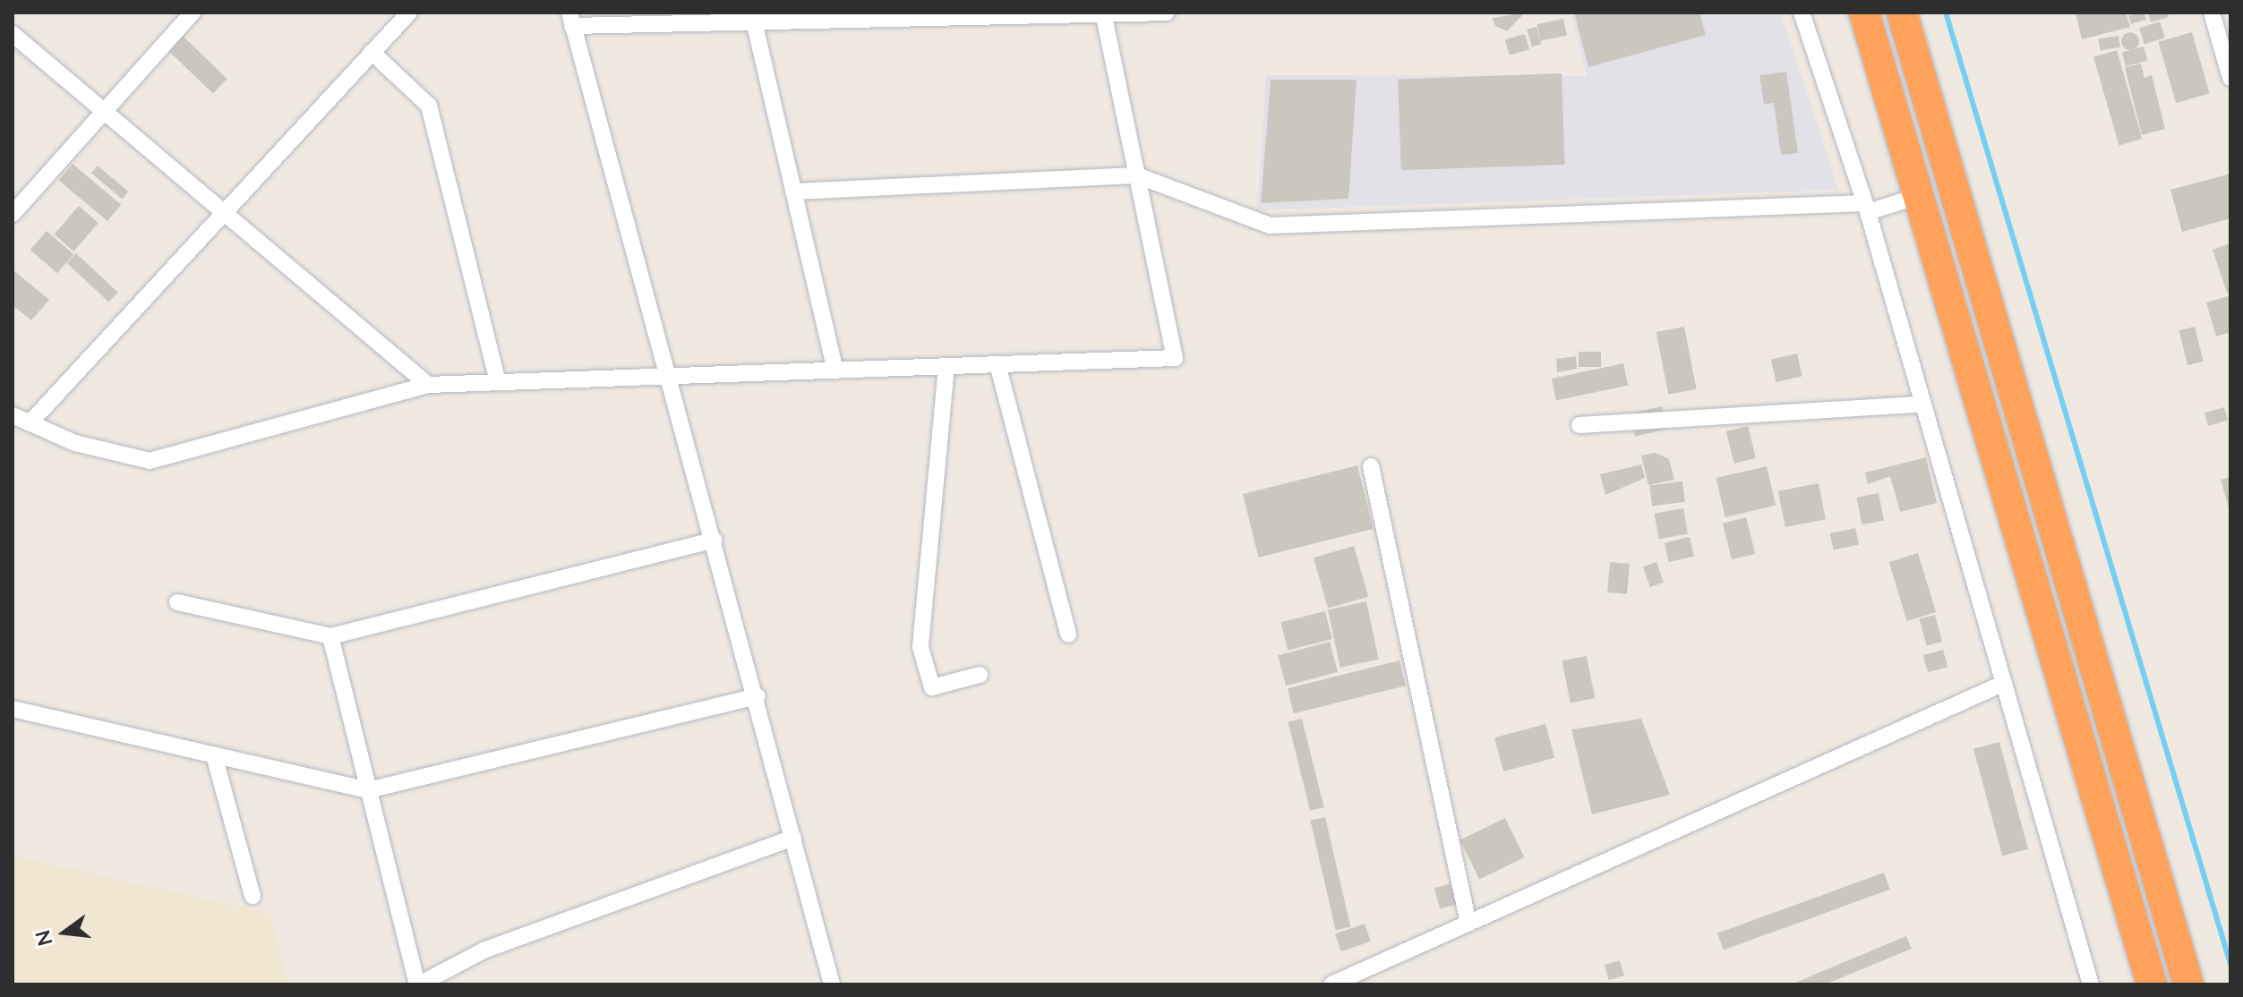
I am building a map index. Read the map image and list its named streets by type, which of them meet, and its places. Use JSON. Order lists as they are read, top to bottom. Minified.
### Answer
{"north":"left"}
